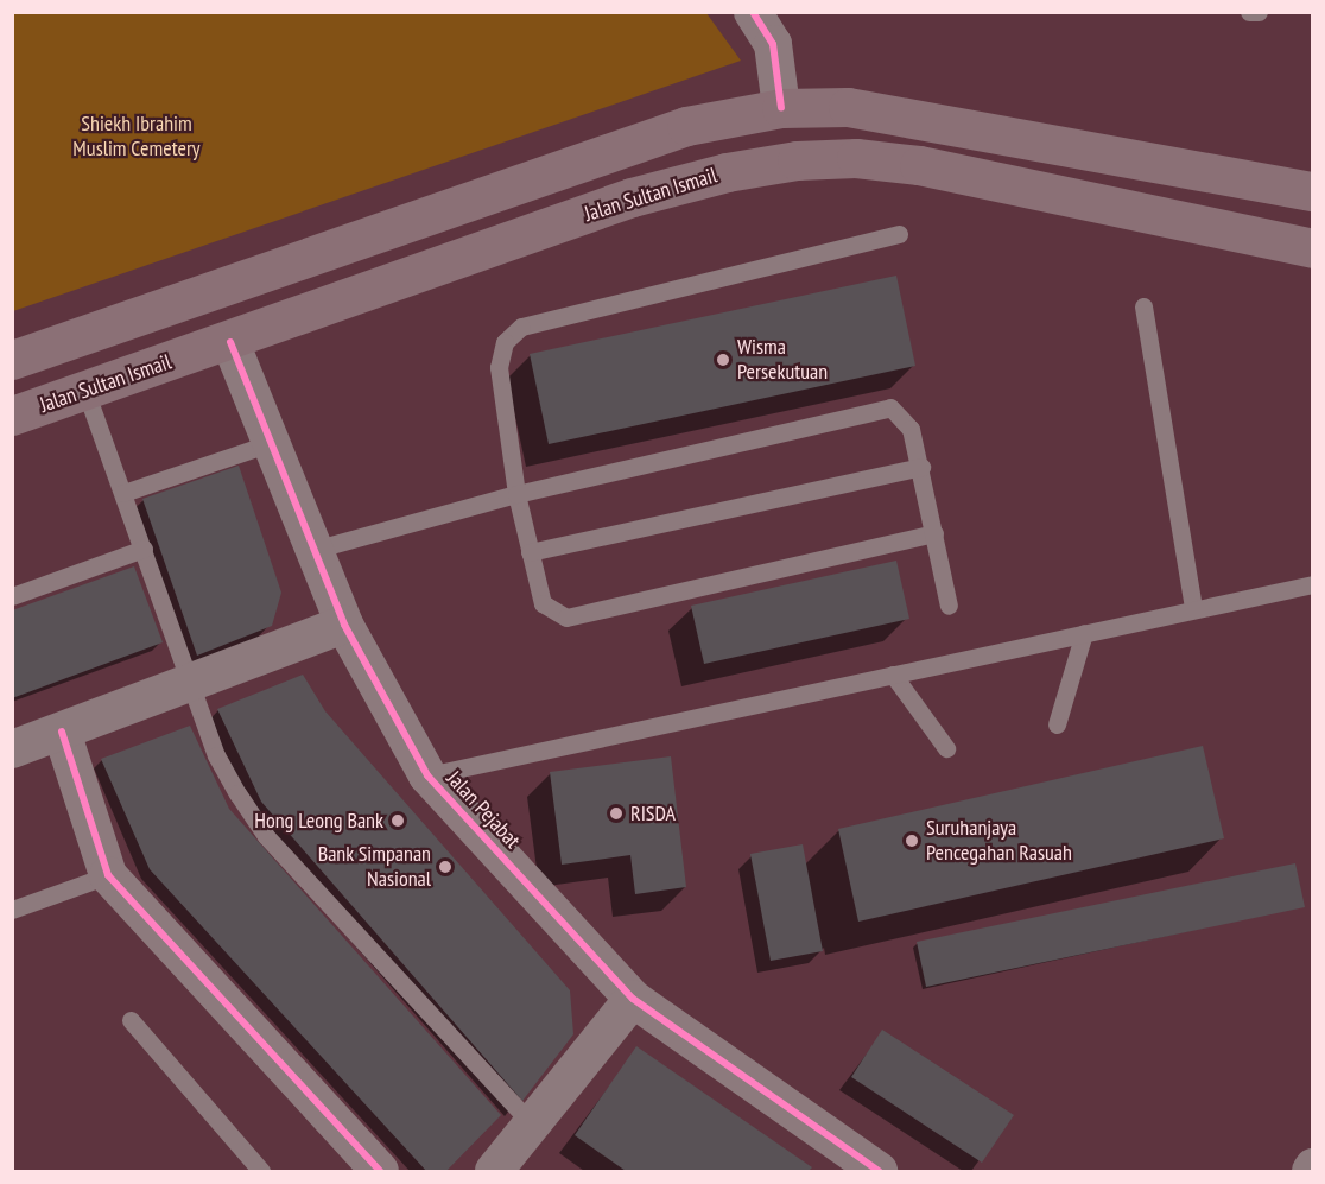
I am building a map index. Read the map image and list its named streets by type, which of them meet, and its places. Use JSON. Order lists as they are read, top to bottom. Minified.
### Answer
{"streets":{"main road":["Jalan Sultan Ismail"],"street":["Jalan Pejabat"]},"crossings":[["Jalan Sultan Ismail","Jalan Pejabat"]],"parks":["Shiekh Ibrahim Muslim Cemetery"],"places":["Wisma Persekutuan","RISDA","Hong Leong Bank","Suruhanjaya Pencegahan Rasuah","Bank Simpanan Nasional"]}
